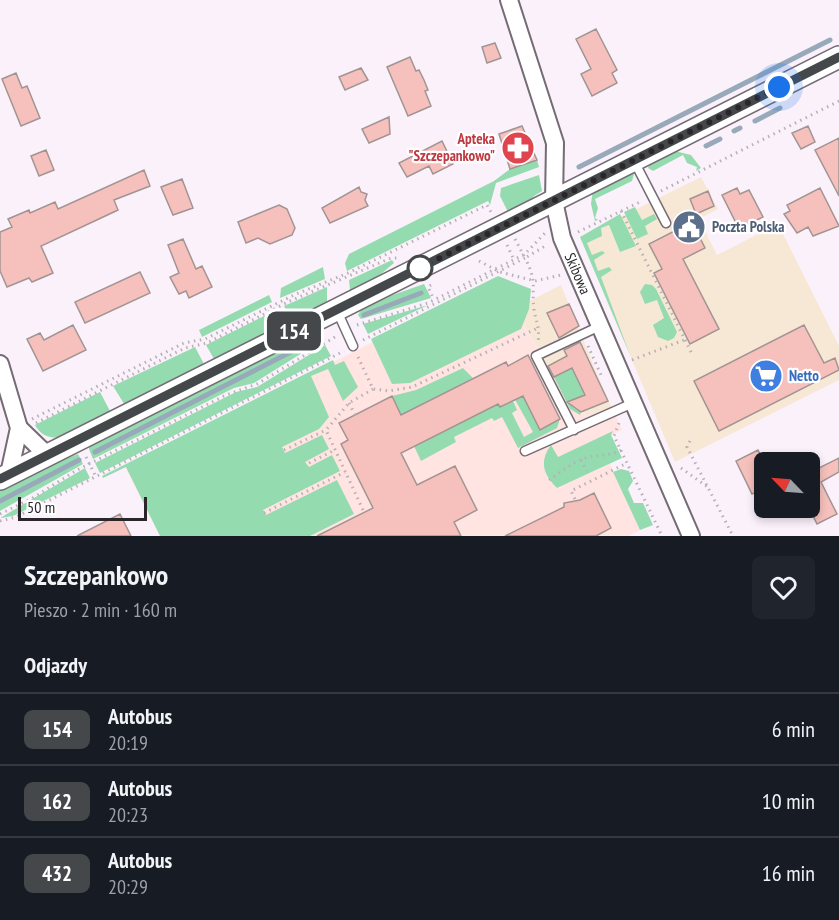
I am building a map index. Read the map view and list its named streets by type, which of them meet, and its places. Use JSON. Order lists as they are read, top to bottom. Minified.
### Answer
{"streets":{"street":["Skibowa"]},"places":{"pharmacy":["Apteka \"Szczepankowo\""],"public building":["Poczta Polska"],"supermarket":["Netto"]},"lines":["bus line 154"],"scale_bar":"50 m","north":"top left","page":{"on_map":"154","scale":"50 m","heading":[["Szczepankowo","Pieszo · 2 min · 160 m"],"Odjazdy"],"list":[{"mark":"154","name":"Autobus","note":"20:19","value":"6 min"},{"mark":"162","name":"Autobus","note":"20:23","value":"10 min"},{"mark":"432","name":"Autobus","note":"20:29","value":"16 min"}]}}
